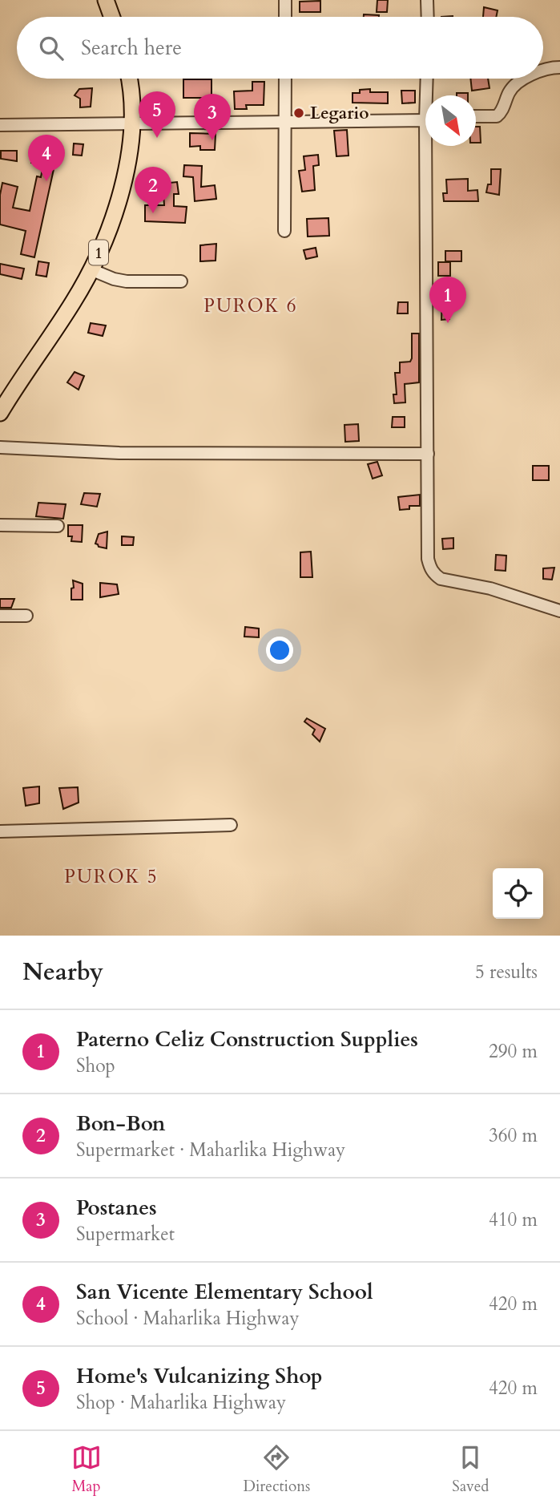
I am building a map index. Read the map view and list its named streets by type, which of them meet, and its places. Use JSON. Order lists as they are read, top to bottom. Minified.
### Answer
{"streets":{"highway":["1"]},"districts":["PUROK 6","PUROK 5"],"places":["Legario"],"north":"bottom right","page":{"search":"Search here","pins":["5","3","4","2","1"],"heading":["Nearby","5 results"],"list":[{"mark":"1","name":"Paterno Celiz Construction Supplies","note":"Shop","value":"290 m"},{"mark":"2","name":"Bon-Bon","note":"Supermarket · Maharlika Highway","value":"360 m"},{"mark":"3","name":"Postanes","note":"Supermarket","value":"410 m"},{"mark":"4","name":"San Vicente Elementary School","note":"School · Maharlika Highway","value":"420 m"},{"mark":"5","name":"Home's Vulcanizing Shop","note":"Shop · Maharlika Highway","value":"420 m"}],"nav":["Map","Directions","Saved"]}}
